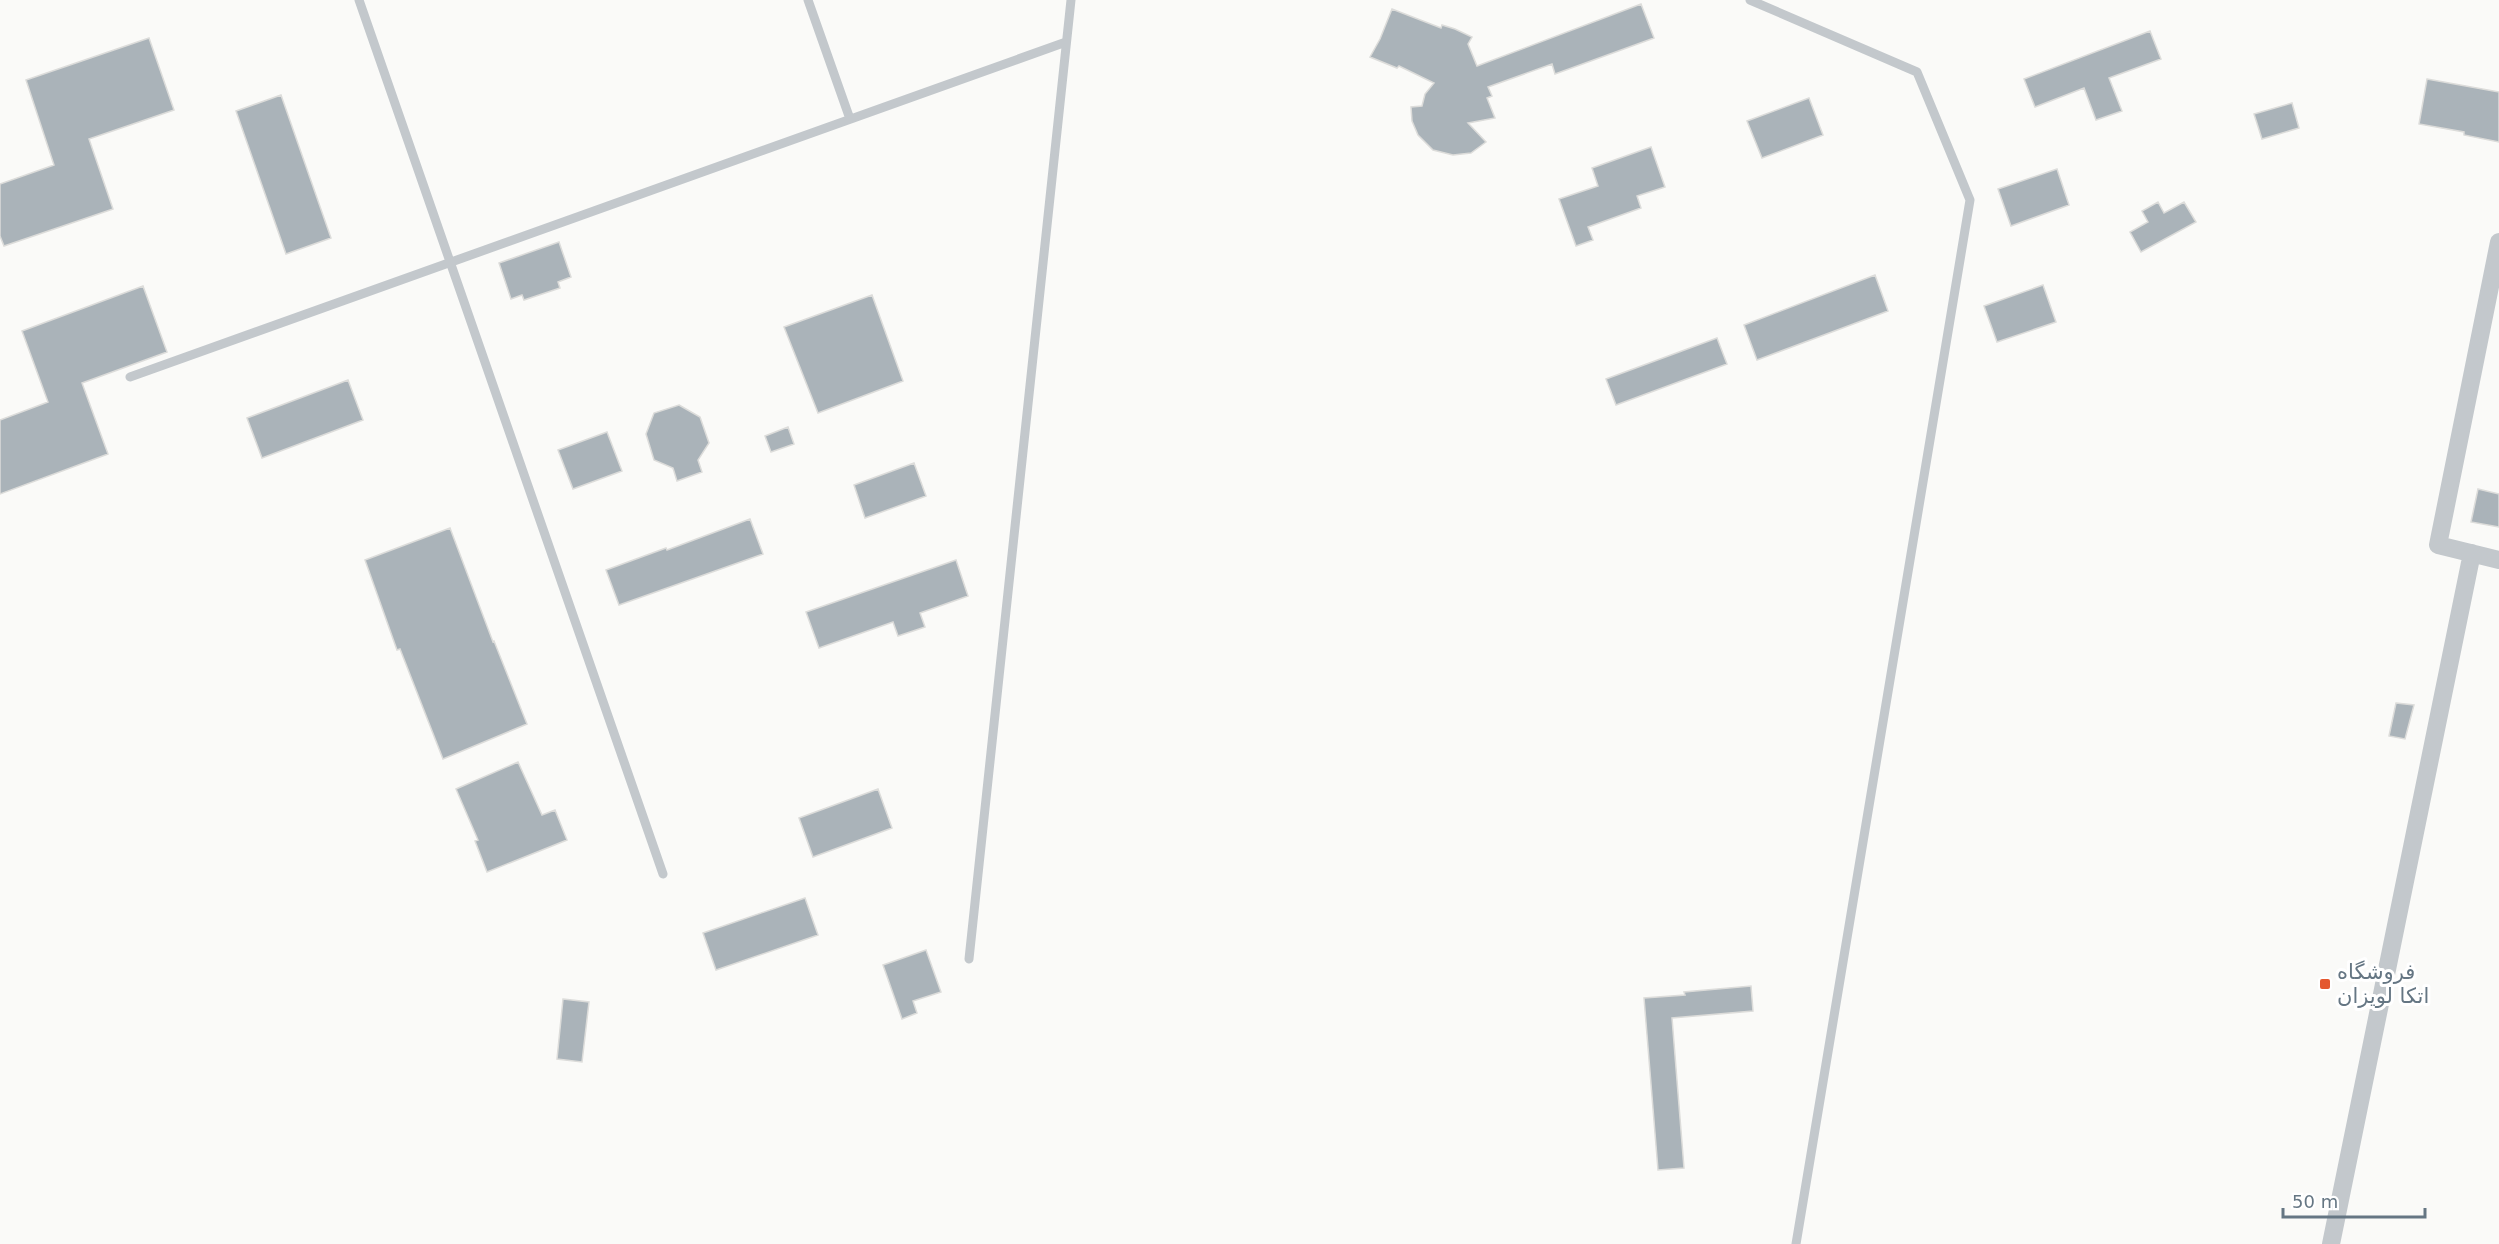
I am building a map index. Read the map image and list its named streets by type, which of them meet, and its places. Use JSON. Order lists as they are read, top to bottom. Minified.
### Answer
{"places":{"transit":["فروشگاه اتکا لویزان"]},"scale_bar":"50 m"}
